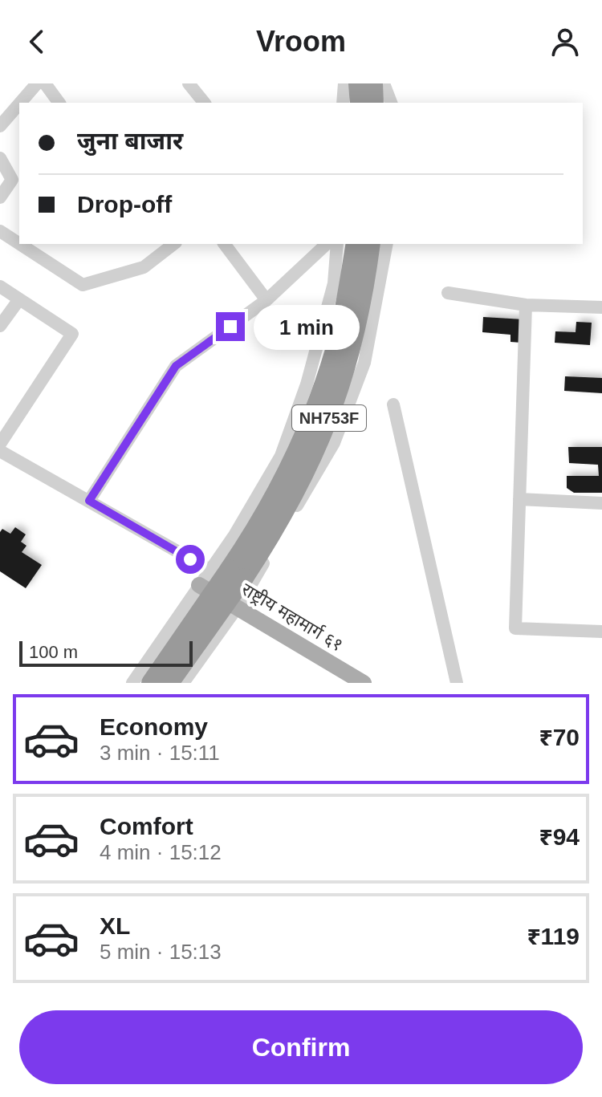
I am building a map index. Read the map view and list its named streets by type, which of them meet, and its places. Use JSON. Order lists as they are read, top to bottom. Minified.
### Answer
{"streets":{"highway":["NH753F"],"main road":["राष्ट्रीय महामार्ग ६१"]},"scale_bar":"100 m","page":{"header":"Vroom","banner":["जुना बाजार","Drop-off"],"bubble":"1 min","scale":"100 m","list":[{"name":"Economy","note":"3 min · 15:11","value":"₹70"},{"name":"Comfort","note":"4 min · 15:12","value":"₹94"},{"name":"XL","note":"5 min · 15:13","value":"₹119"}],"buttons":"Confirm"}}
